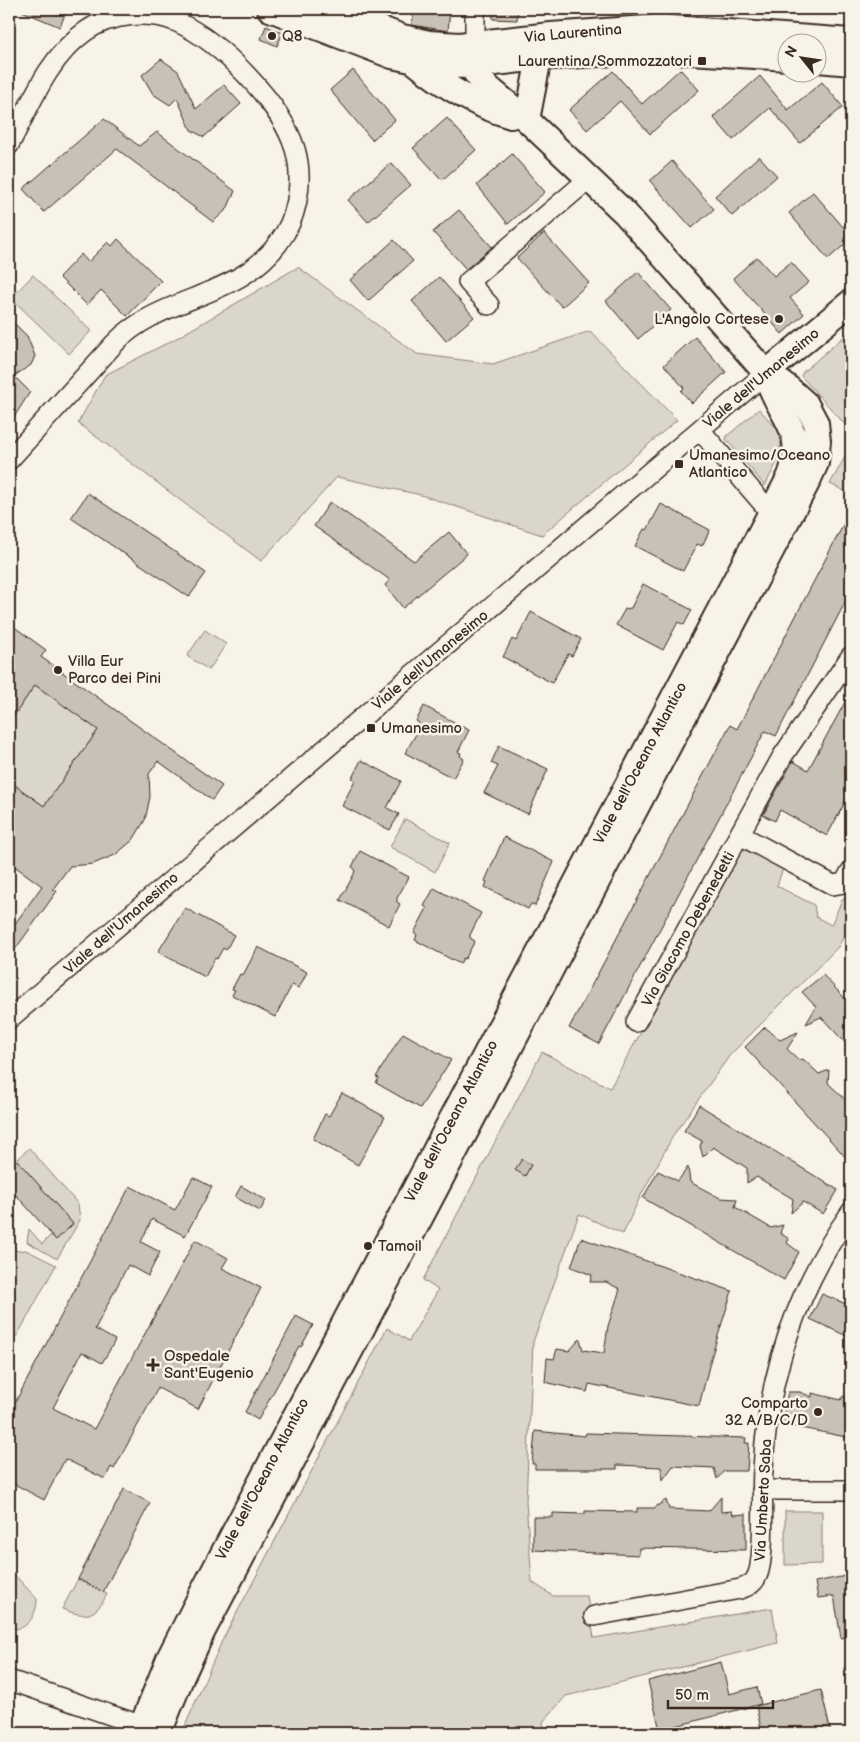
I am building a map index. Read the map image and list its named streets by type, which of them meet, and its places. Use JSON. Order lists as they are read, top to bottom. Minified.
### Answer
{"streets":{"main road":["Via Laurentina","Viale dell'Umanesimo","Viale dell'Oceano Atlantico"],"street":["Via Giacomo Debenedetti","Via Umberto Saba"]},"crossings":[["Viale dell'Umanesimo","Viale dell'Oceano Atlantico"]],"places":{"other":["Q8","L'Angolo Cortese","Villa Eur Parco dei Pini","Tamoil","Comparto 32 A/B/C/D"],"transit":["Laurentina/Sommozzatori","Umanesimo/Oceano Atlantico","Umanesimo"],"health":["Ospedale Sant'Eugenio"]},"scale_bar":"50 m","north":"top left"}
